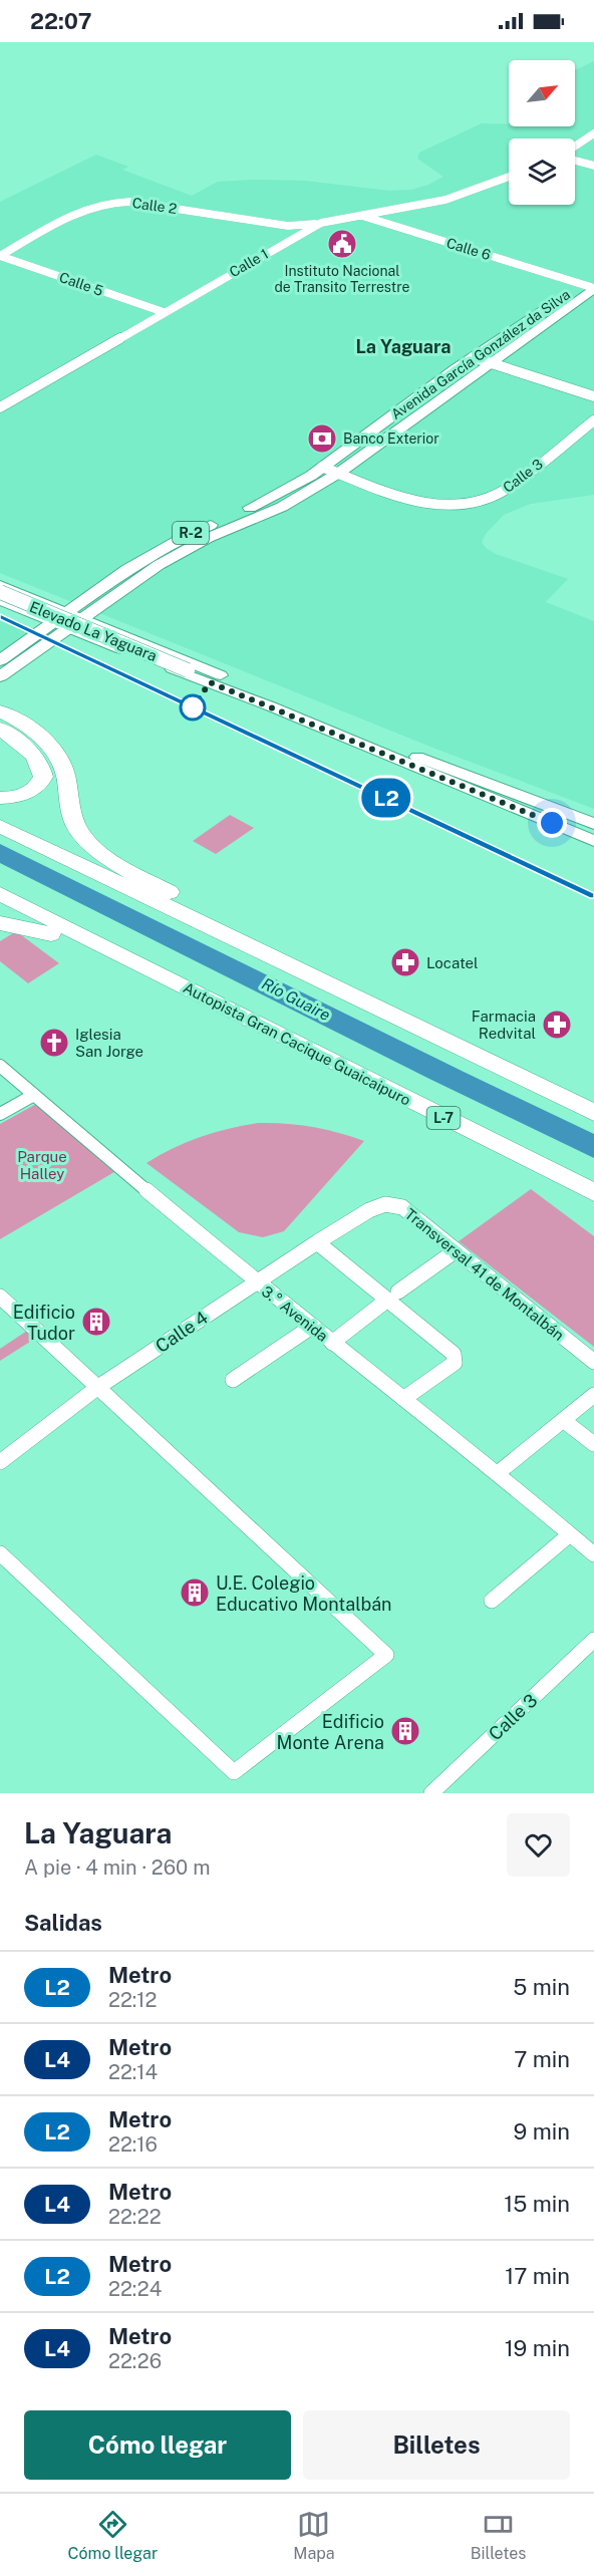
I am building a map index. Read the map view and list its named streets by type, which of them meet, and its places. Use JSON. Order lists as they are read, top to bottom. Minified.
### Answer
{"streets":{"highway":["Autopista Gran Cacique Guaicaipuro","L-7"],"main road":["Avenida García González da Silva","R-2","Elevado La Yaguara"],"street":["Calle 2","Calle 6","Calle 1","Calle 5","Calle 3","Transversal 41 de Montalbán","3.° Avenida","Calle 4"]},"crossings":[["Calle 2","Calle 1"],["Calle 2","Calle 5"],["Calle 6","Calle 1"],["Calle 6","Avenida García González da Silva"],["Calle 1","Calle 5"],["Avenida García González da Silva","Calle 3"],["Transversal 41 de Montalbán","Calle 4"],["3.° Avenida","Calle 4"]],"districts":["La Yaguara"],"water":["Río Guaire"],"parks":["Parque Halley"],"places":{"public building":["Instituto Nacional de Transito Terrestre"],"bank":["Banco Exterior"],"pharmacy":["Locatel","Farmacia Redvital"],"church":["Iglesia San Jorge"],"building":["Edificio Tudor","U.E. Colegio Educativo Montalbán","Edificio Monte Arena"]},"lines":["metro line L2"],"north":"top right","page":{"status":"22:07","on_map":"L2","heading":[["La Yaguara","A pie · 4 min · 260 m"],"Salidas"],"list":[{"mark":"L2","name":"Metro","note":"22:12","value":"5 min"},{"mark":"L4","name":"Metro","note":"22:14","value":"7 min"},{"mark":"L2","name":"Metro","note":"22:16","value":"9 min"},{"mark":"L4","name":"Metro","note":"22:22","value":"15 min"},{"mark":"L2","name":"Metro","note":"22:24","value":"17 min"},{"mark":"L4","name":"Metro","note":"22:26","value":"19 min"}],"buttons":["Cómo llegar","Billetes"],"tabs":["Cómo llegar","Mapa","Billetes"]}}
